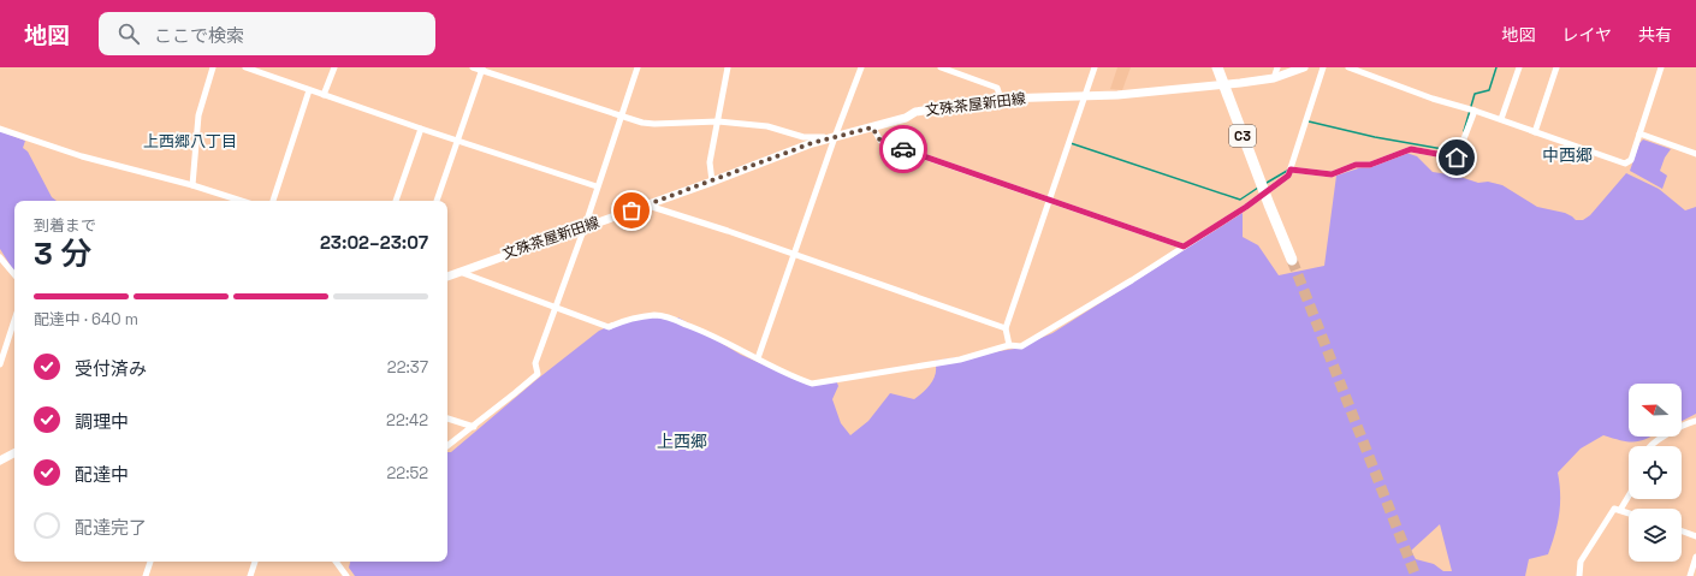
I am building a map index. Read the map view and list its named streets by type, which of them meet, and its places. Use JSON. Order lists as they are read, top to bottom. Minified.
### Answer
{"streets":{"highway":["C3"],"main road":["文殊茶屋新田線"]},"districts":["上西郷八丁目","中西郷","上西郷"],"north":"left","page":{"header":"地図","search":"ここで検索","nav":["地図","レイヤ","共有"],"heading":["3 分","到着まで","23:02–23:07"],"bar":"配達中 · 640 m","list":[["受付済み","22:37"],["調理中","22:42"],["配達中","22:52"],"配達完了"]}}
